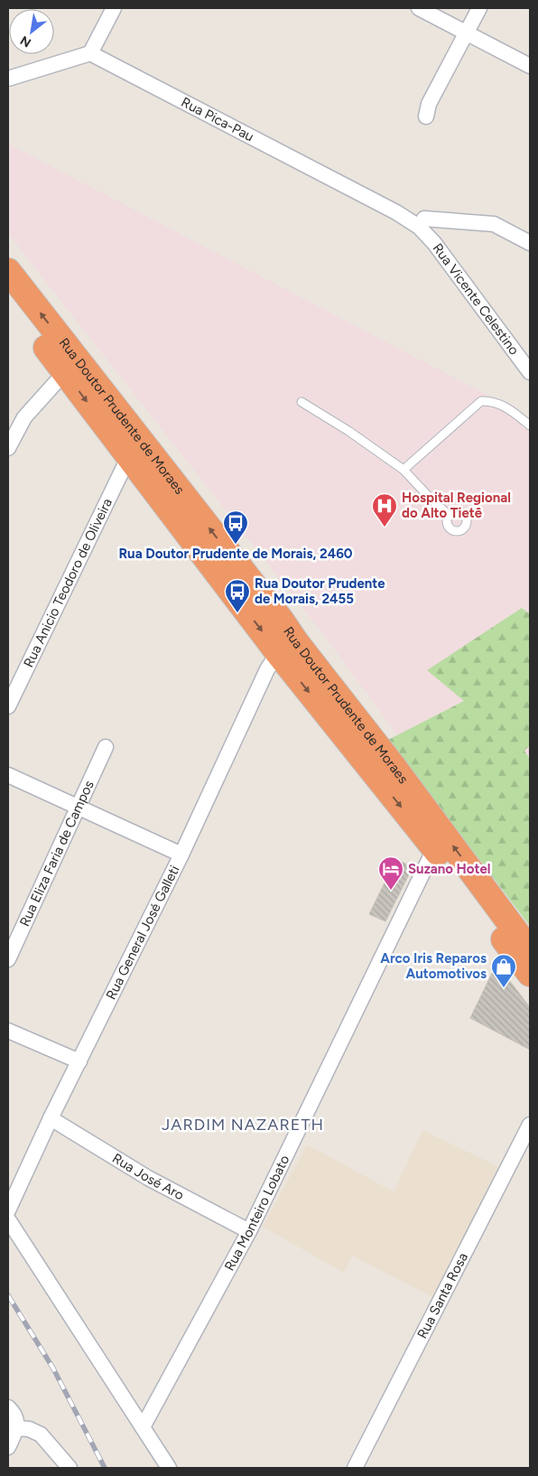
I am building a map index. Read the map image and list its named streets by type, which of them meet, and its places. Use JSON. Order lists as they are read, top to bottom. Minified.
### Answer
{"streets":{"highway":["Rua Doutor Prudente de Moraes"],"street":["Rua Pica-Pau","Rua Vicente Celestino","Rua Anicio Teodoro de Oliveira","Rua Eliza Faria de Campos","Rua General José Galleti","Rua José Aro","Rua Monteiro Lobato","Rua Santa Rosa"]},"crossings":[["Rua Pica-Pau","Rua Vicente Celestino"],["Rua Doutor Prudente de Moraes","Rua Anicio Teodoro de Oliveira"],["Rua Doutor Prudente de Moraes","Rua General José Galleti"],["Rua Doutor Prudente de Moraes","Rua Monteiro Lobato"],["Rua General José Galleti","Rua José Aro"],["Rua José Aro","Rua Monteiro Lobato"]],"districts":["JARDIM NAZARETH"],"places":{"hospital":["Hospital Regional do Alto Tietê"],"bus stop":["Rua Doutor Prudente de Morais, 2460","Rua Doutor Prudente de Morais, 2455"],"hotel":["Suzano Hotel"],"shop":["Arco Iris Reparos Automotivos"]},"north":"bottom left"}
